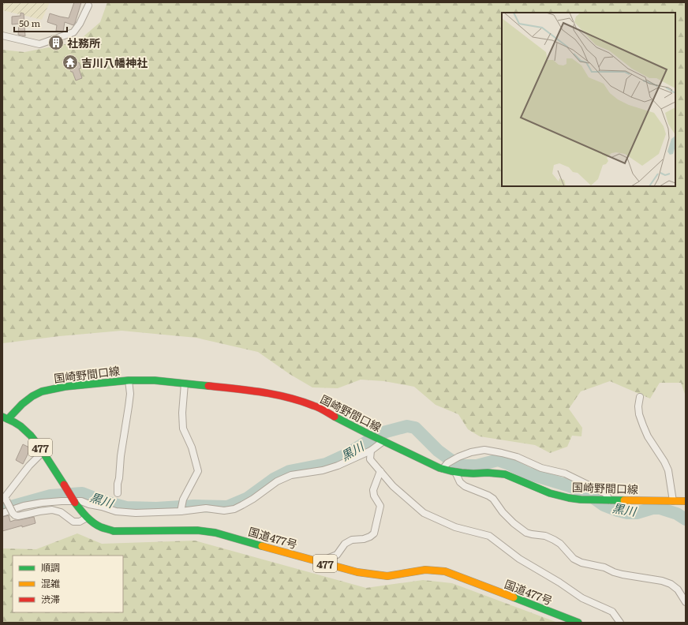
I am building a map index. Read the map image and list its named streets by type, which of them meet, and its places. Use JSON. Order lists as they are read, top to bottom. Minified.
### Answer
{"streets":{"main road":["国崎野間口線","477","国道477号"]},"crossings":[["国崎野間口線","国道477号"]],"water":["黒川"],"places":{"building":["社務所"],"temple":["吉川八幡神社"]},"legend":["順調","混雑","渋滞"],"scale_bar":"50 m"}
